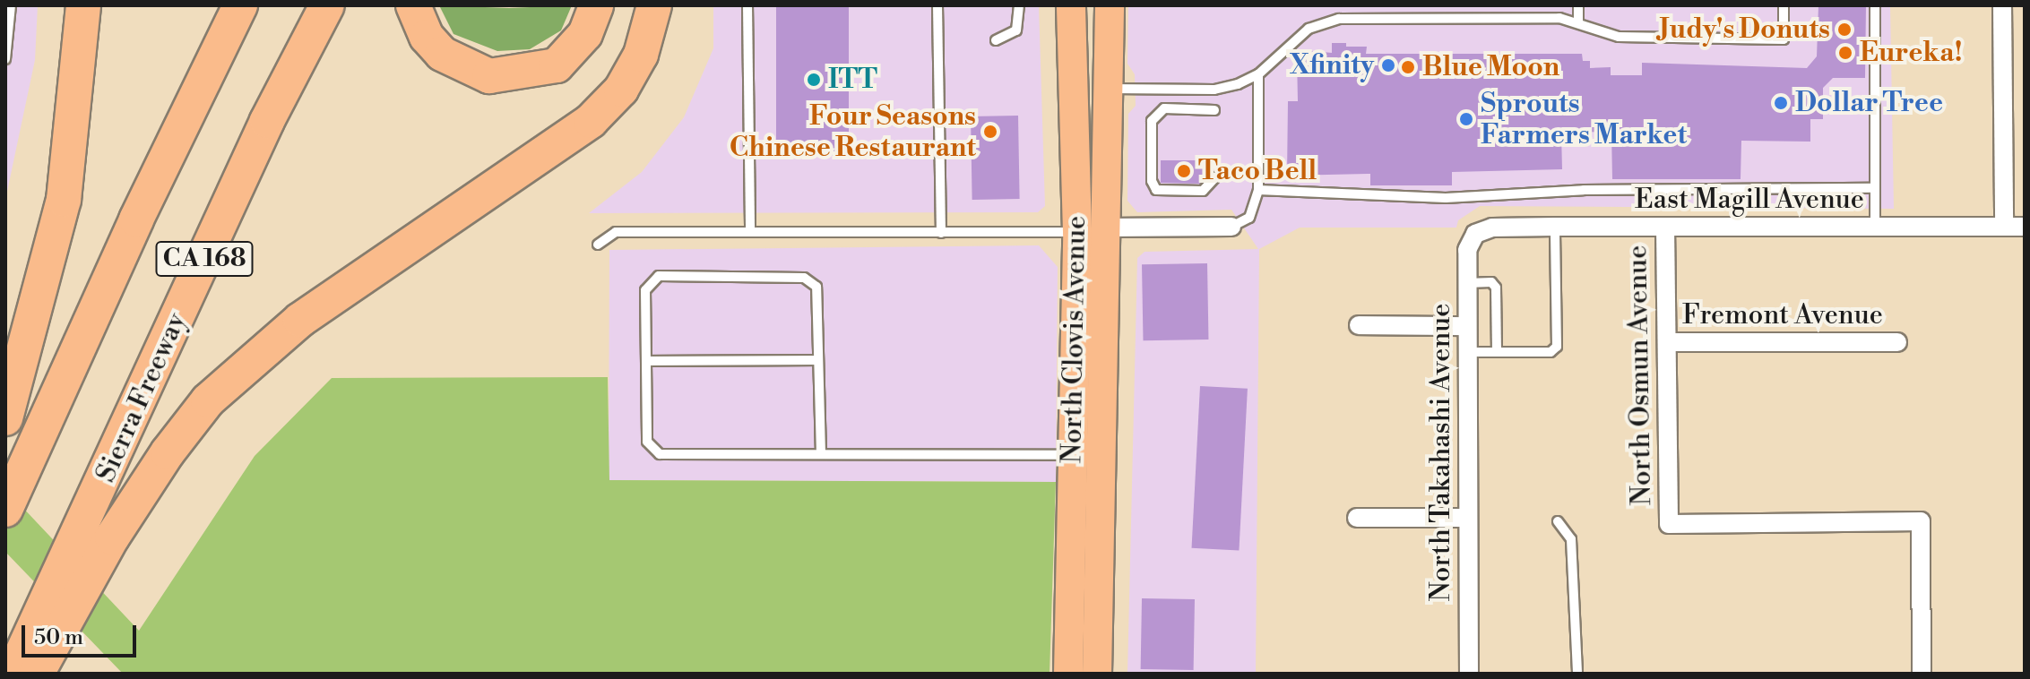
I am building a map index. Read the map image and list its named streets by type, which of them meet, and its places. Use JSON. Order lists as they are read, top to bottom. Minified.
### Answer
{"streets":{"highway":["CA 168","Sierra Freeway"],"main road":["North Clovis Avenue"],"street":["East Magill Avenue","Fremont Avenue","North Osmun Avenue","North Takahashi Avenue"]},"crossings":[["East Magill Avenue","North Osmun Avenue"],["East Magill Avenue","North Takahashi Avenue"],["Fremont Avenue","North Osmun Avenue"]],"places":["Judy's Donuts","Eureka!","Xfinity","Blue Moon","ITT","Dollar Tree","Sprouts Farmers Market","Four Seasons Chinese Restaurant","Taco Bell"],"scale_bar":"50 m"}
